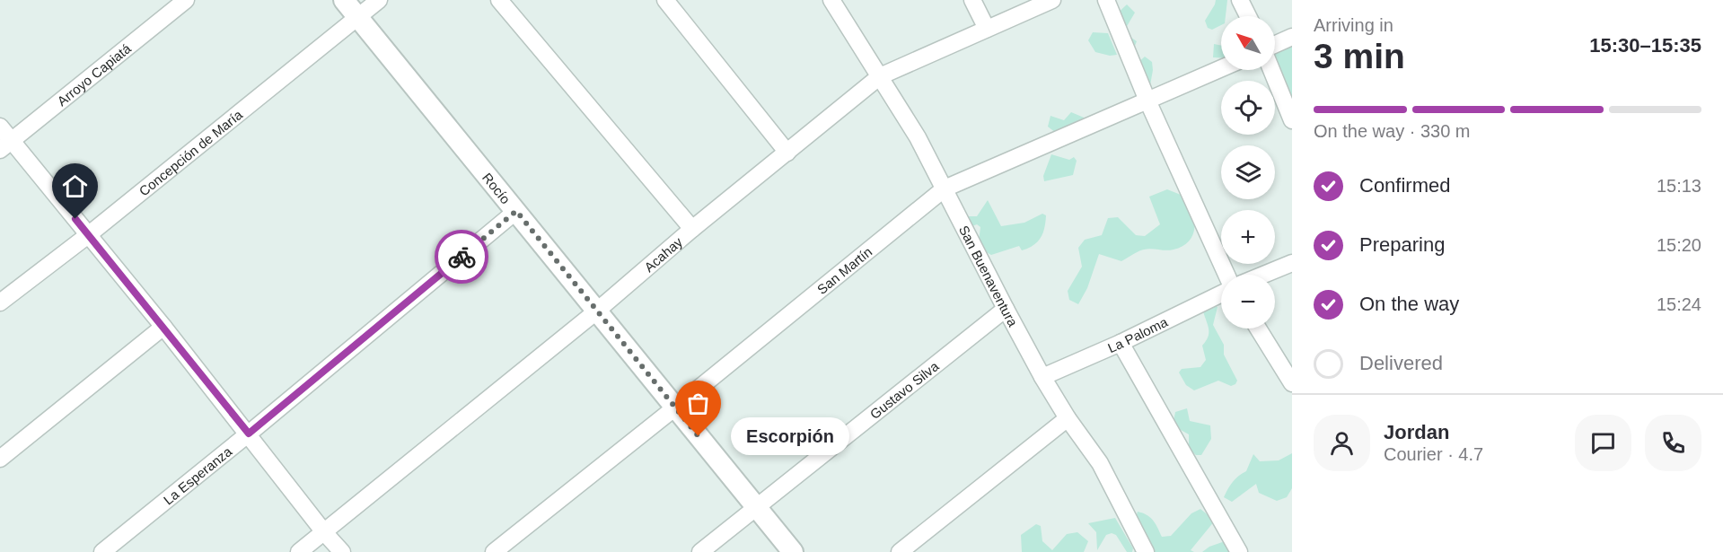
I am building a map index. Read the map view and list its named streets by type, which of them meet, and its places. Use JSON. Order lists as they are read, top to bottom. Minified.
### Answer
{"streets":{"main road":["Rocío"],"street":["Arroyo Capiatá","Concepción de María","Acahay","San Martín","San Buenaventura","La Paloma","Gustavo Silva","La Esperanza"]},"crossings":[["Concepción de María","Rocío"],["Rocío","Acahay"],["Rocío","San Martín"],["Rocío","Gustavo Silva"],["Rocío","La Esperanza"],["Acahay","San Buenaventura"],["San Martín","San Buenaventura"],["San Buenaventura","La Paloma"],["San Buenaventura","Gustavo Silva"]],"places":["Escorpión"],"north":"top left","page":{"heading":["3 min","Arriving in","15:30–15:35"],"panel":["Jordan","Courier · 4.7"],"map_buttons":["+","−"],"bar":"On the way · 330 m","list":[["Confirmed","15:13"],["Preparing","15:20"],["On the way","15:24"],"Delivered"],"bubble":"Escorpión"}}
